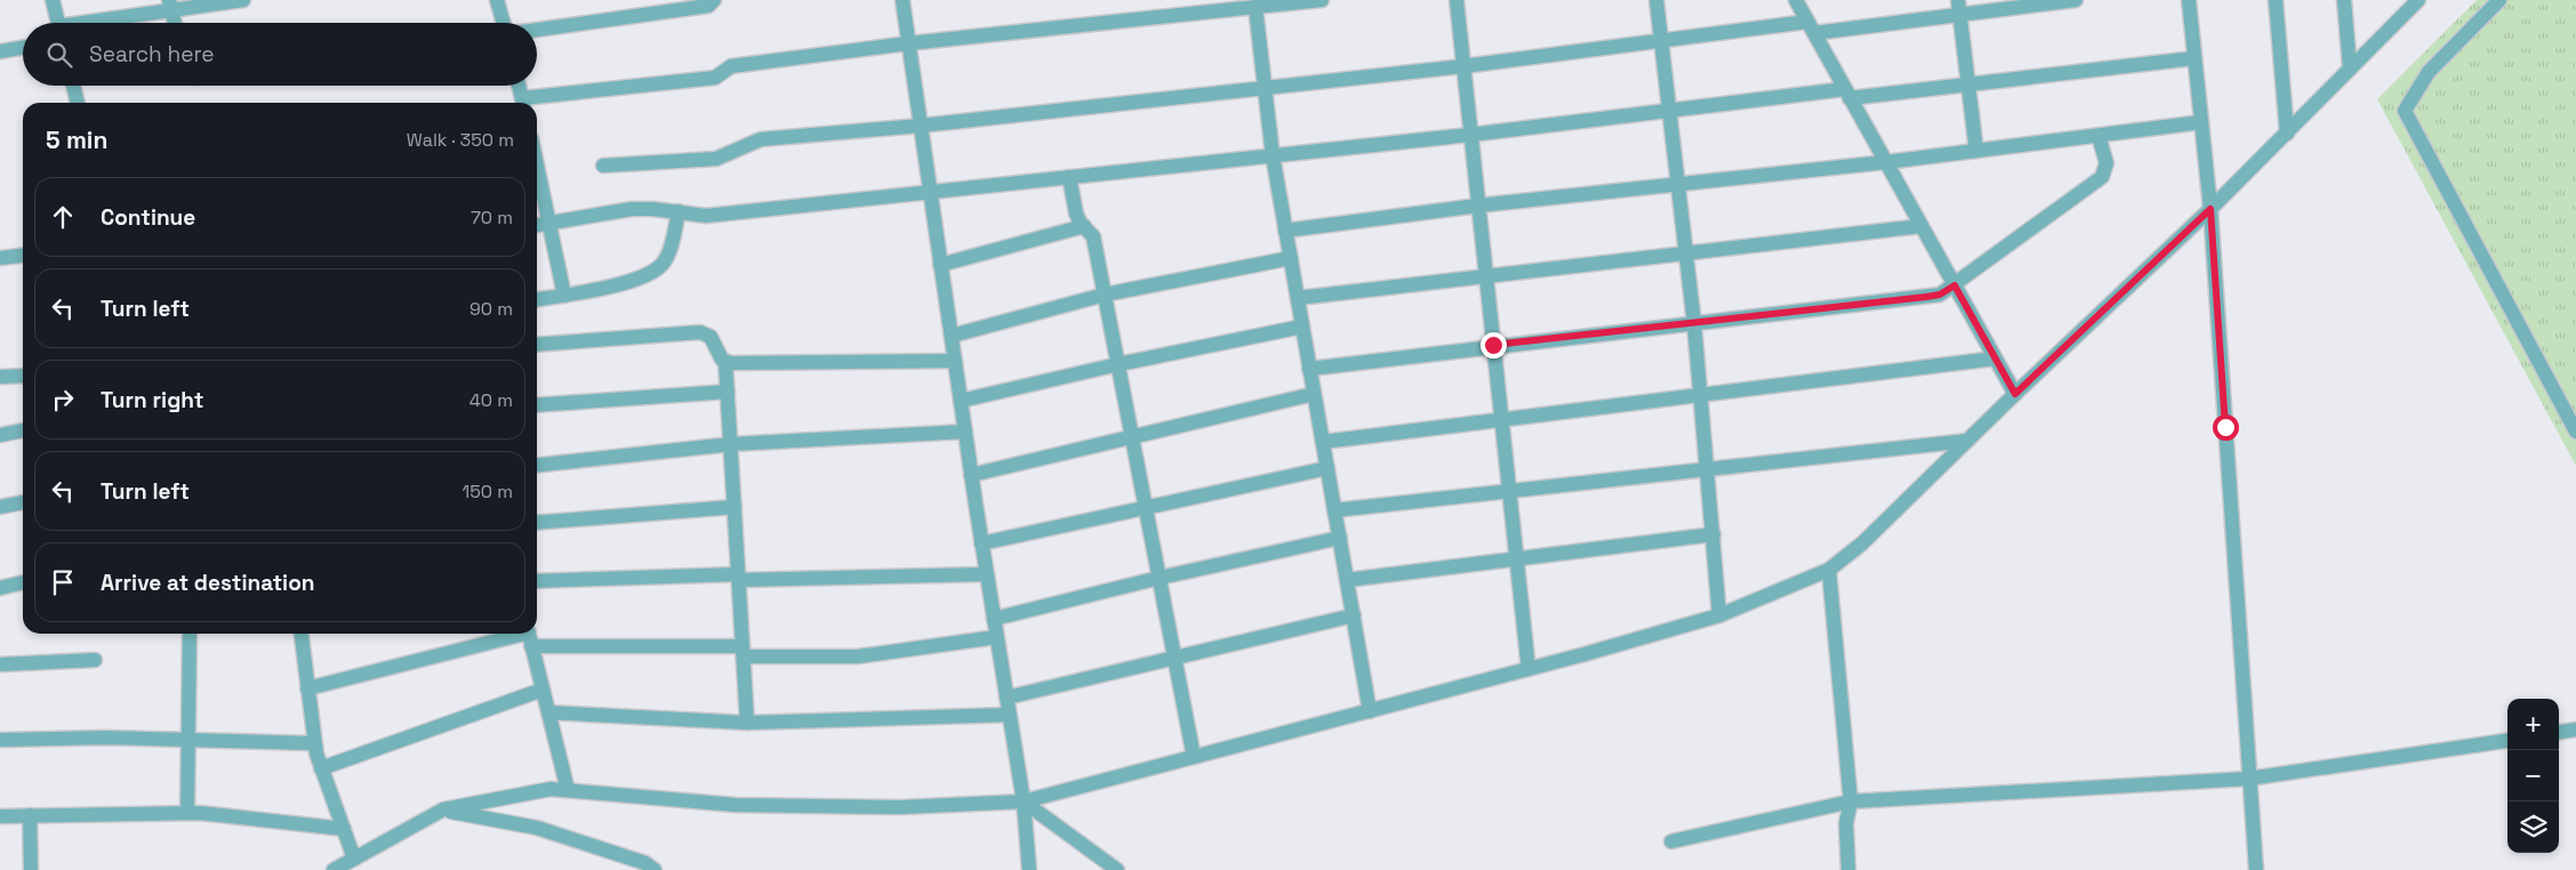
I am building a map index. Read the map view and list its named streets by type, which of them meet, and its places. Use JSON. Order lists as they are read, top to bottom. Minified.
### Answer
{"page":{"search":"Search here","heading":["5 min","Walk · 350 m"],"list":[["Continue","70 m"],["Turn left","90 m"],["Turn right","40 m"],["Turn left","150 m"],"Arrive at destination"],"map_buttons":["+","−"]}}
